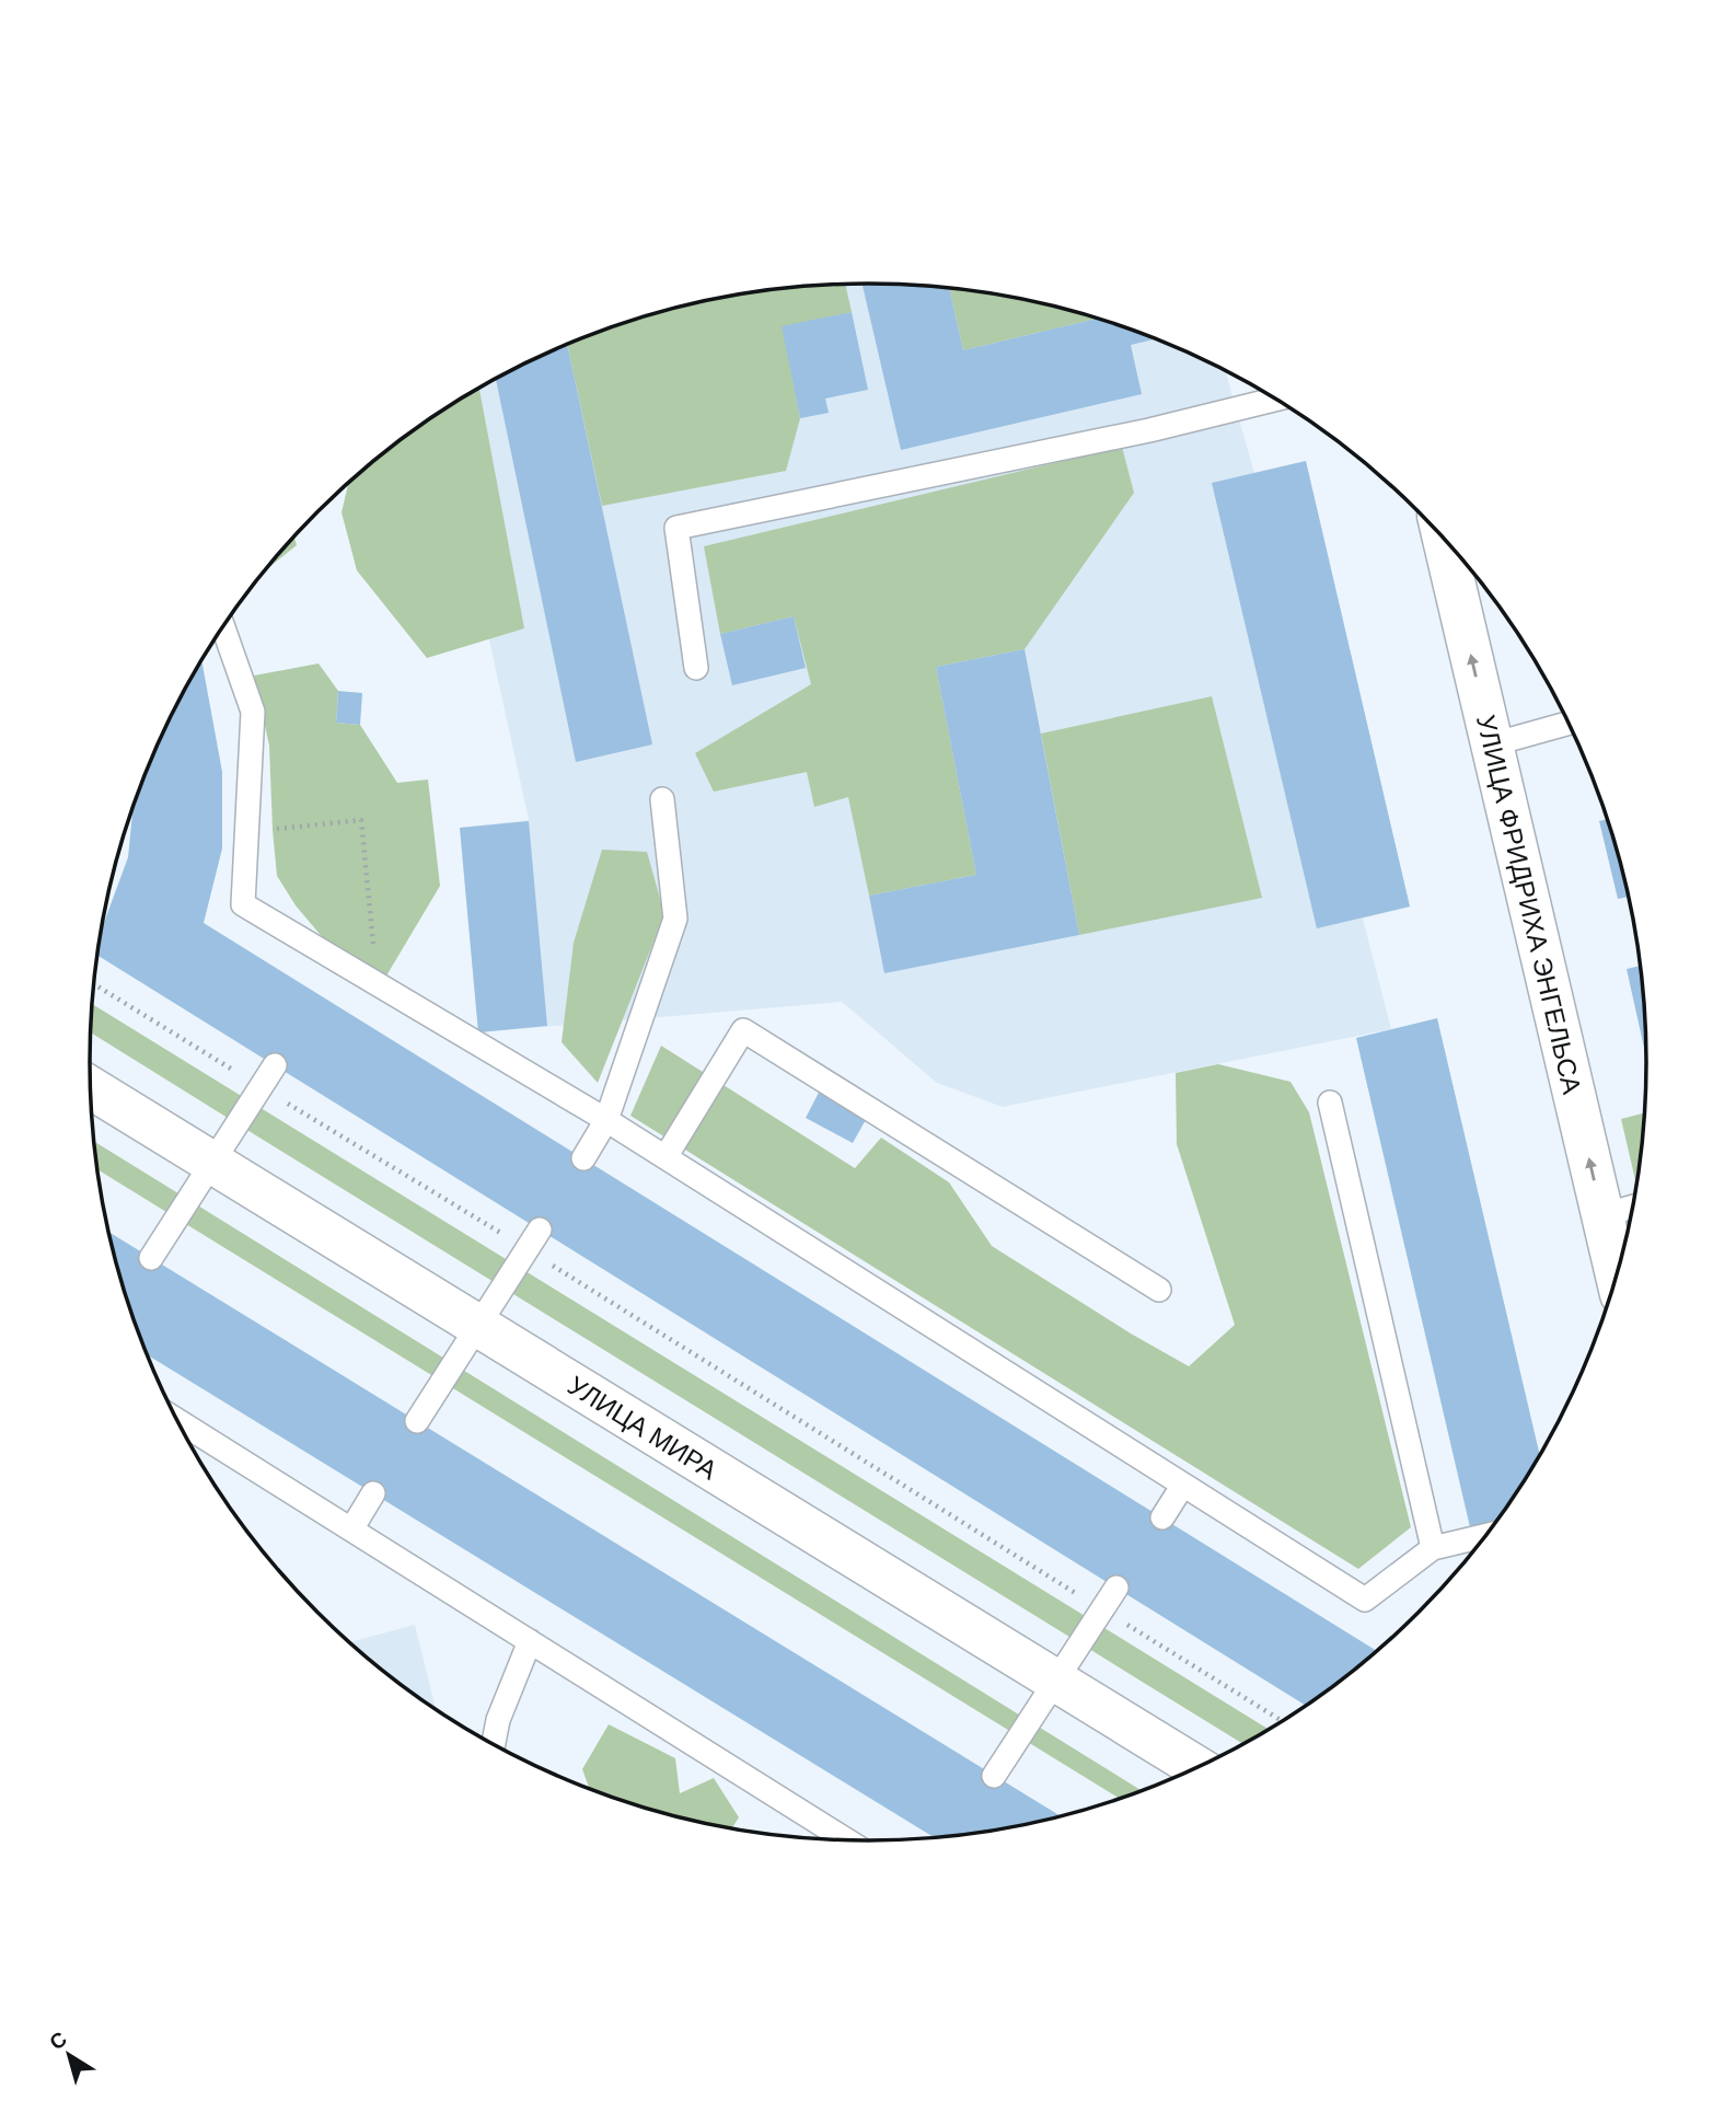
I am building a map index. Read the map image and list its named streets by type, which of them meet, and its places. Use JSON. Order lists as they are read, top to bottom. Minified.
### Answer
{"streets":{"street":["УЛИЦА ФРИДРИХА ЭНГЕЛЬСА","УЛИЦА МИРА"]},"one_way":["УЛИЦА ФРИДРИХА ЭНГЕЛЬСА"],"north":"top left"}
